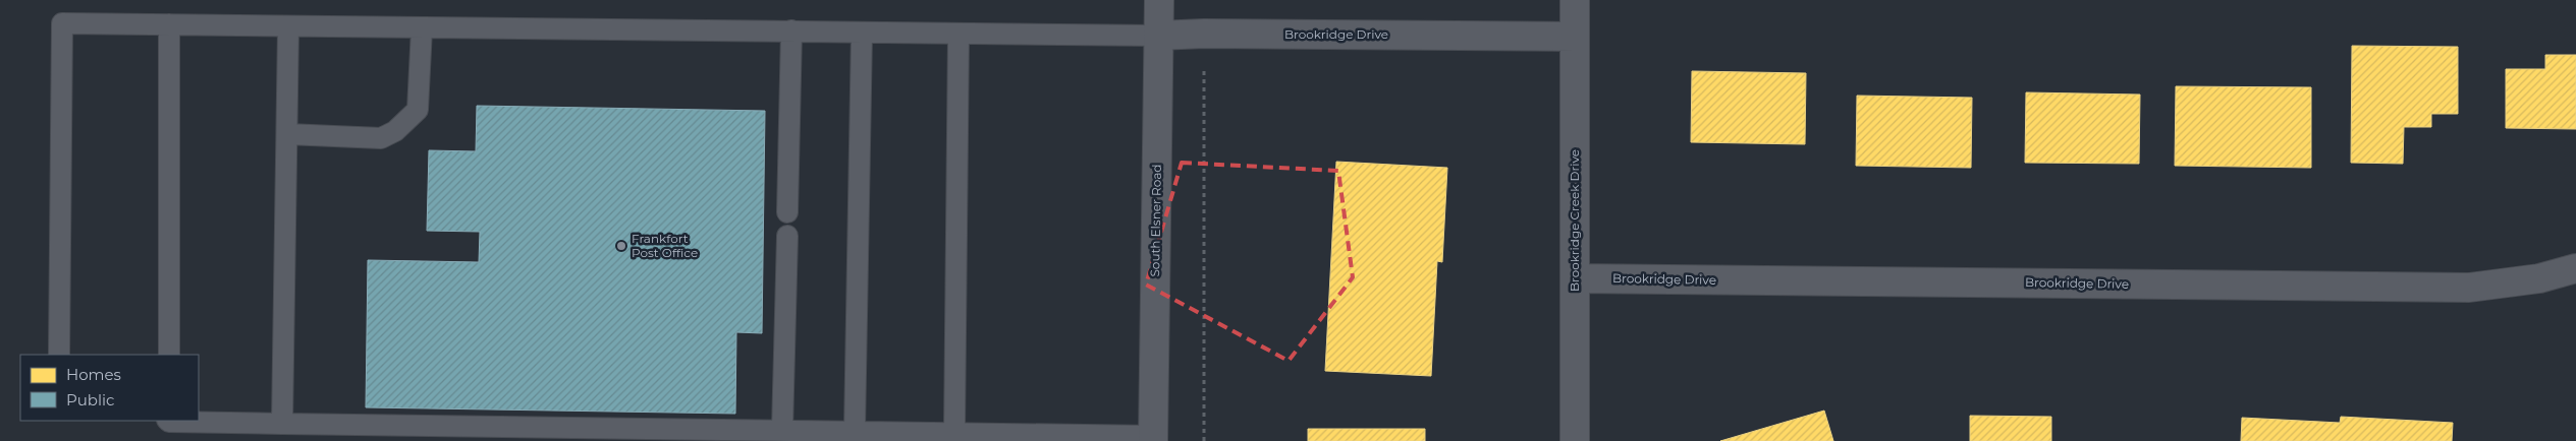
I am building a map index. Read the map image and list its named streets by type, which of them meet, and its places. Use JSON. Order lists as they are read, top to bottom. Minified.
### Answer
{"streets":{"street":["Brookridge Drive","South Elsner Road","Brookridge Creek Drive"]},"crossings":[["Brookridge Drive","South Elsner Road"],["Brookridge Drive","Brookridge Creek Drive"]],"places":["Frankfort Post Office"],"legend":["Homes","Public"]}
